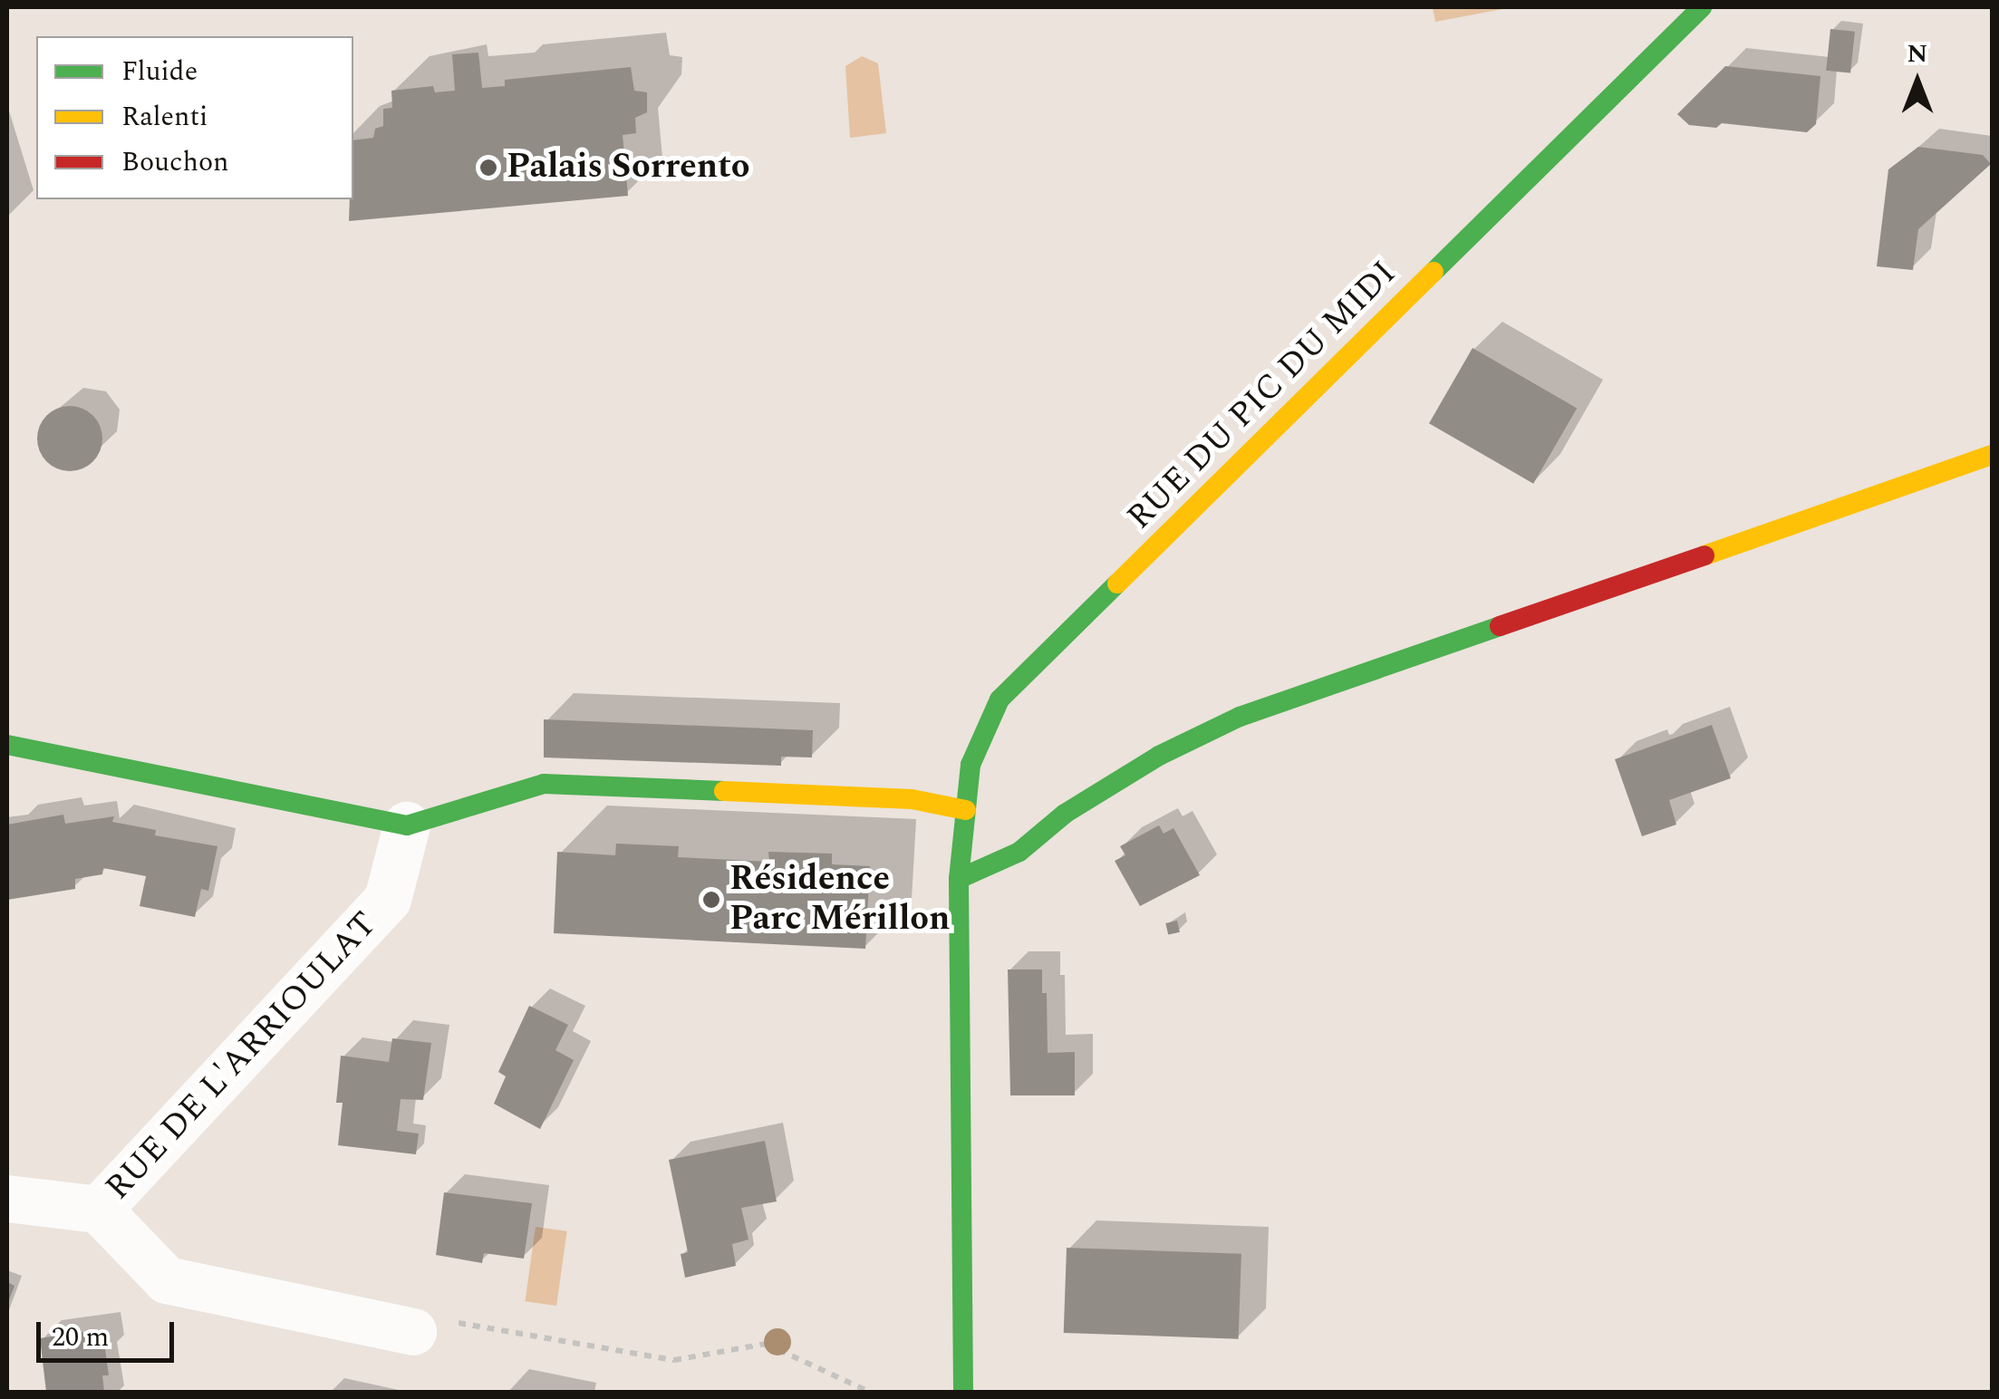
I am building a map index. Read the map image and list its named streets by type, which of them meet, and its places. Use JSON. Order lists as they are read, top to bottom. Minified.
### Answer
{"streets":{"street":["RUE DU PIC DU MIDI","RUE DE L'ARRIOULAT"]},"places":["Palais Sorrento","Résidence Parc Mérillon"],"legend":["Fluide","Ralenti","Bouchon"],"scale_bar":"20 m","north":"top"}
